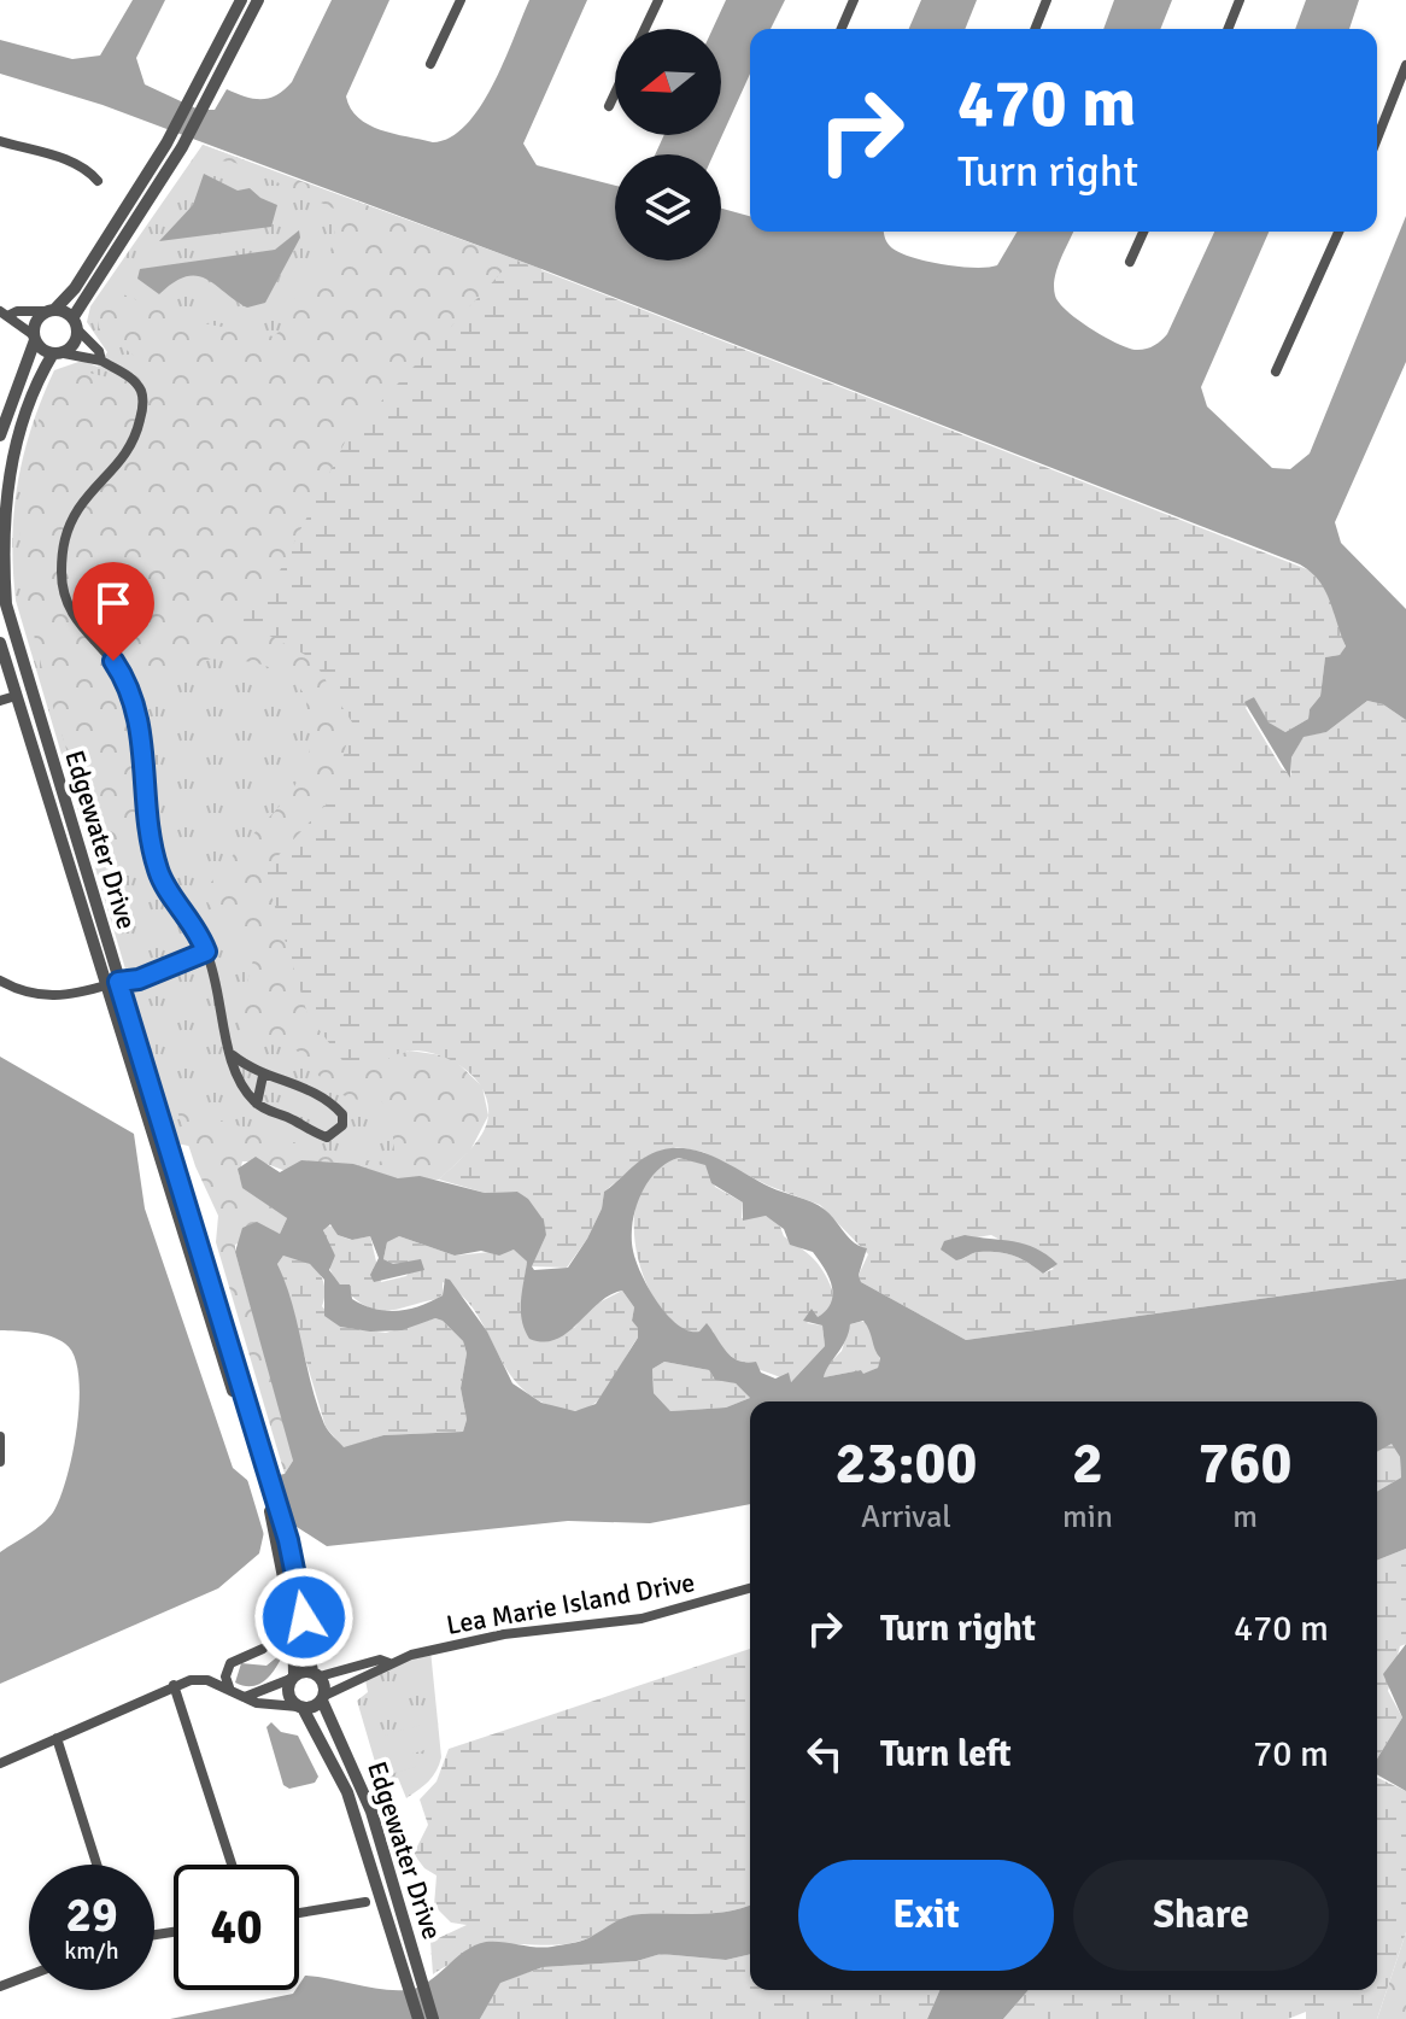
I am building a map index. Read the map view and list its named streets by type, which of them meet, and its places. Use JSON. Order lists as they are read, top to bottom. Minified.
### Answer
{"streets":{"street":["Edgewater Drive","Lea Marie Island Drive"]},"crossings":[["Edgewater Drive","Lea Marie Island Drive"]],"north":"left","page":{"turn":["470 m","Turn right"],"eta":["23:00","Arrival","2","min","760","m"],"list":[{"name":"Turn right","value":"470 m"},{"name":"Turn left","value":"70 m"}],"buttons":["Exit","Share"],"speed":"29 km/h","limit":"40"}}
